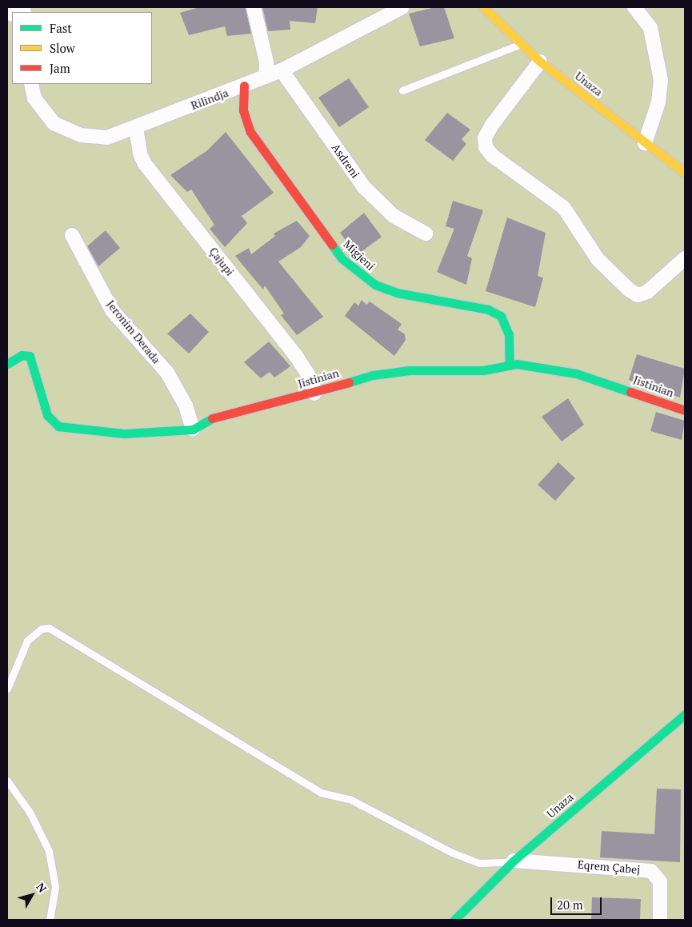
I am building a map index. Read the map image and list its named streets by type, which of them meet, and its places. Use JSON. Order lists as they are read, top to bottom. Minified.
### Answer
{"streets":{"street":["Unaza","Rilindja","Asdreni","Migjeni","Çajupi","Jeronim Derada","Jistinian","Eqrem Çabej"]},"crossings":[["Unaza","Eqrem Çabej"],["Rilindja","Asdreni"],["Rilindja","Migjeni"],["Rilindja","Çajupi"],["Migjeni","Jistinian"],["Çajupi","Jistinian"],["Jeronim Derada","Jistinian"]],"legend":["Fast","Slow","Jam"],"scale_bar":"20 m","north":"top right"}
